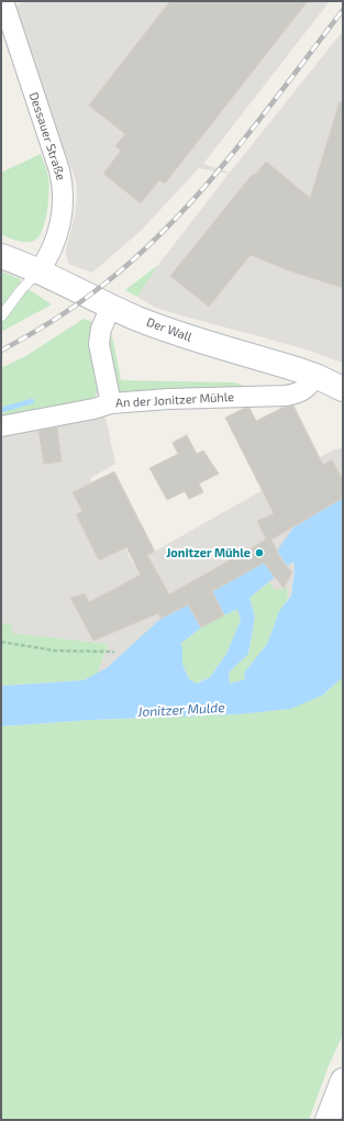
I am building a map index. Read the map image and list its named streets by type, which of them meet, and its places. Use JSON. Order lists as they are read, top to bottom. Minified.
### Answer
{"streets":{"main road":["Der Wall"],"street":["Dessauer Straße","An der Jonitzer Mühle"]},"crossings":[["Dessauer Straße","Der Wall"],["Der Wall","An der Jonitzer Mühle"]],"water":["Jonitzer Mulde"],"places":["Jonitzer Mühle"]}
